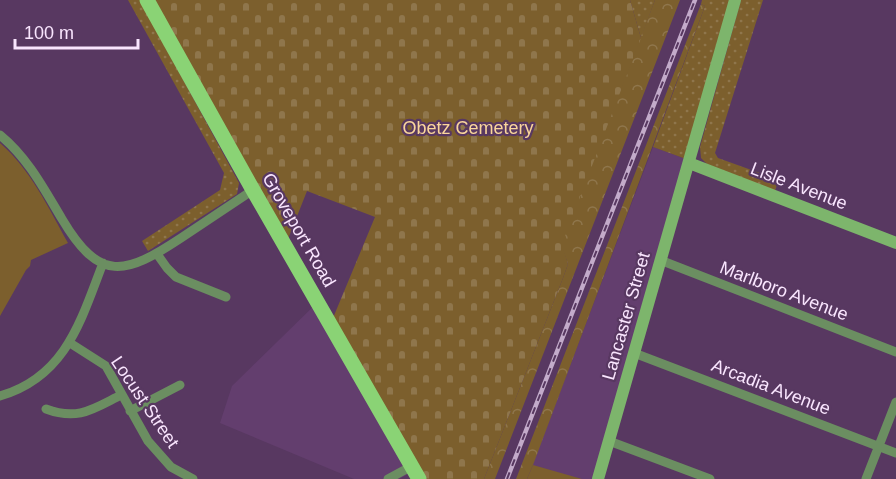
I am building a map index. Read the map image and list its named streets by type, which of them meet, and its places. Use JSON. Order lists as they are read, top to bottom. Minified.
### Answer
{"streets":{"main road":["Groveport Road"],"street":["Lisle Avenue","Marlboro Avenue","Lancaster Street","Arcadia Avenue","Locust Street"]},"crossings":[["Lisle Avenue","Lancaster Street"],["Marlboro Avenue","Lancaster Street"],["Lancaster Street","Arcadia Avenue"]],"parks":["Obetz Cemetery"],"scale_bar":"100 m"}
